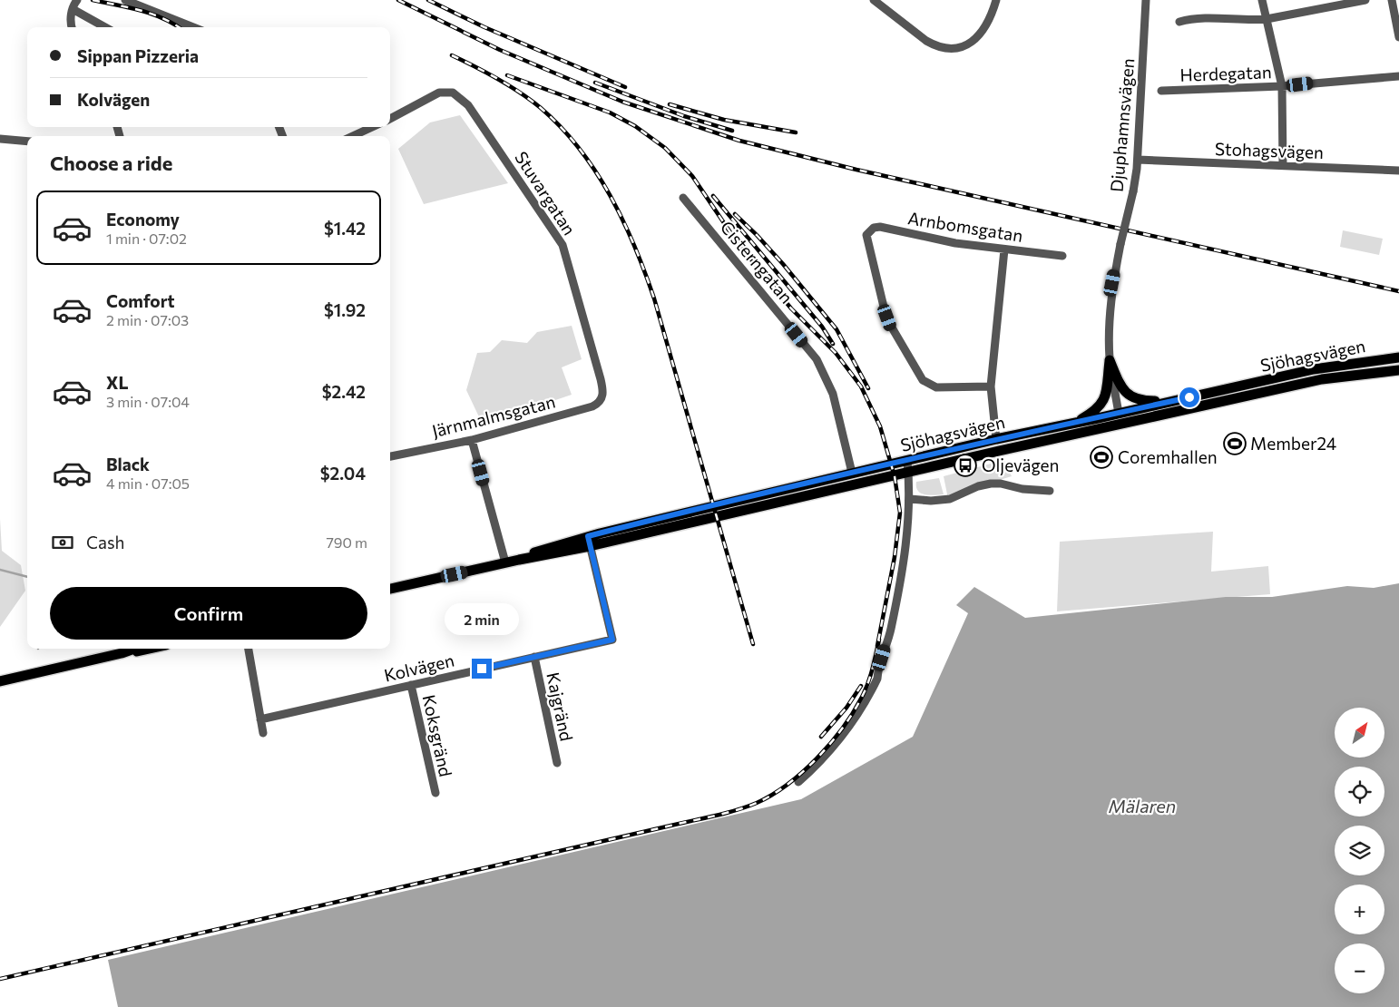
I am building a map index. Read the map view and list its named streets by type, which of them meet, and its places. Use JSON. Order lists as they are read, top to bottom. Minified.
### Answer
{"streets":{"main road":["Sjöhagsvägen"],"street":["Herdegatan","Djuphamnsvägen","Stohagsvägen","Stuvargatan","Arnbomsgatan","Cisterngatan","Järnmalmsgatan","Kolvägen","Kajgränd","Koksgränd"]},"crossings":[["Djuphamnsvägen","Stohagsvägen"],["Djuphamnsvägen","Sjöhagsvägen"],["Stuvargatan","Järnmalmsgatan"],["Cisterngatan","Sjöhagsvägen"],["Sjöhagsvägen","Kolvägen"],["Kolvägen","Kajgränd"],["Kolvägen","Koksgränd"]],"water":["Mälaren"],"places":{"sports":["Member24","Coremhallen"],"bus stop":["Oljevägen"]},"north":"top right","page":{"banner":["Sippan Pizzeria","Kolvägen"],"heading":"Choose a ride","list":[{"name":"Economy","note":"1 min · 07:02","value":"$1.42"},{"name":"Comfort","note":"2 min · 07:03","value":"$1.92"},{"name":"XL","note":"3 min · 07:04","value":"$2.42"},{"name":"Black","note":"4 min · 07:05","value":"$2.04"}],"pay":["Cash","790 m"],"buttons":"Confirm","bubble":"2 min","map_buttons":["+","−"]}}
